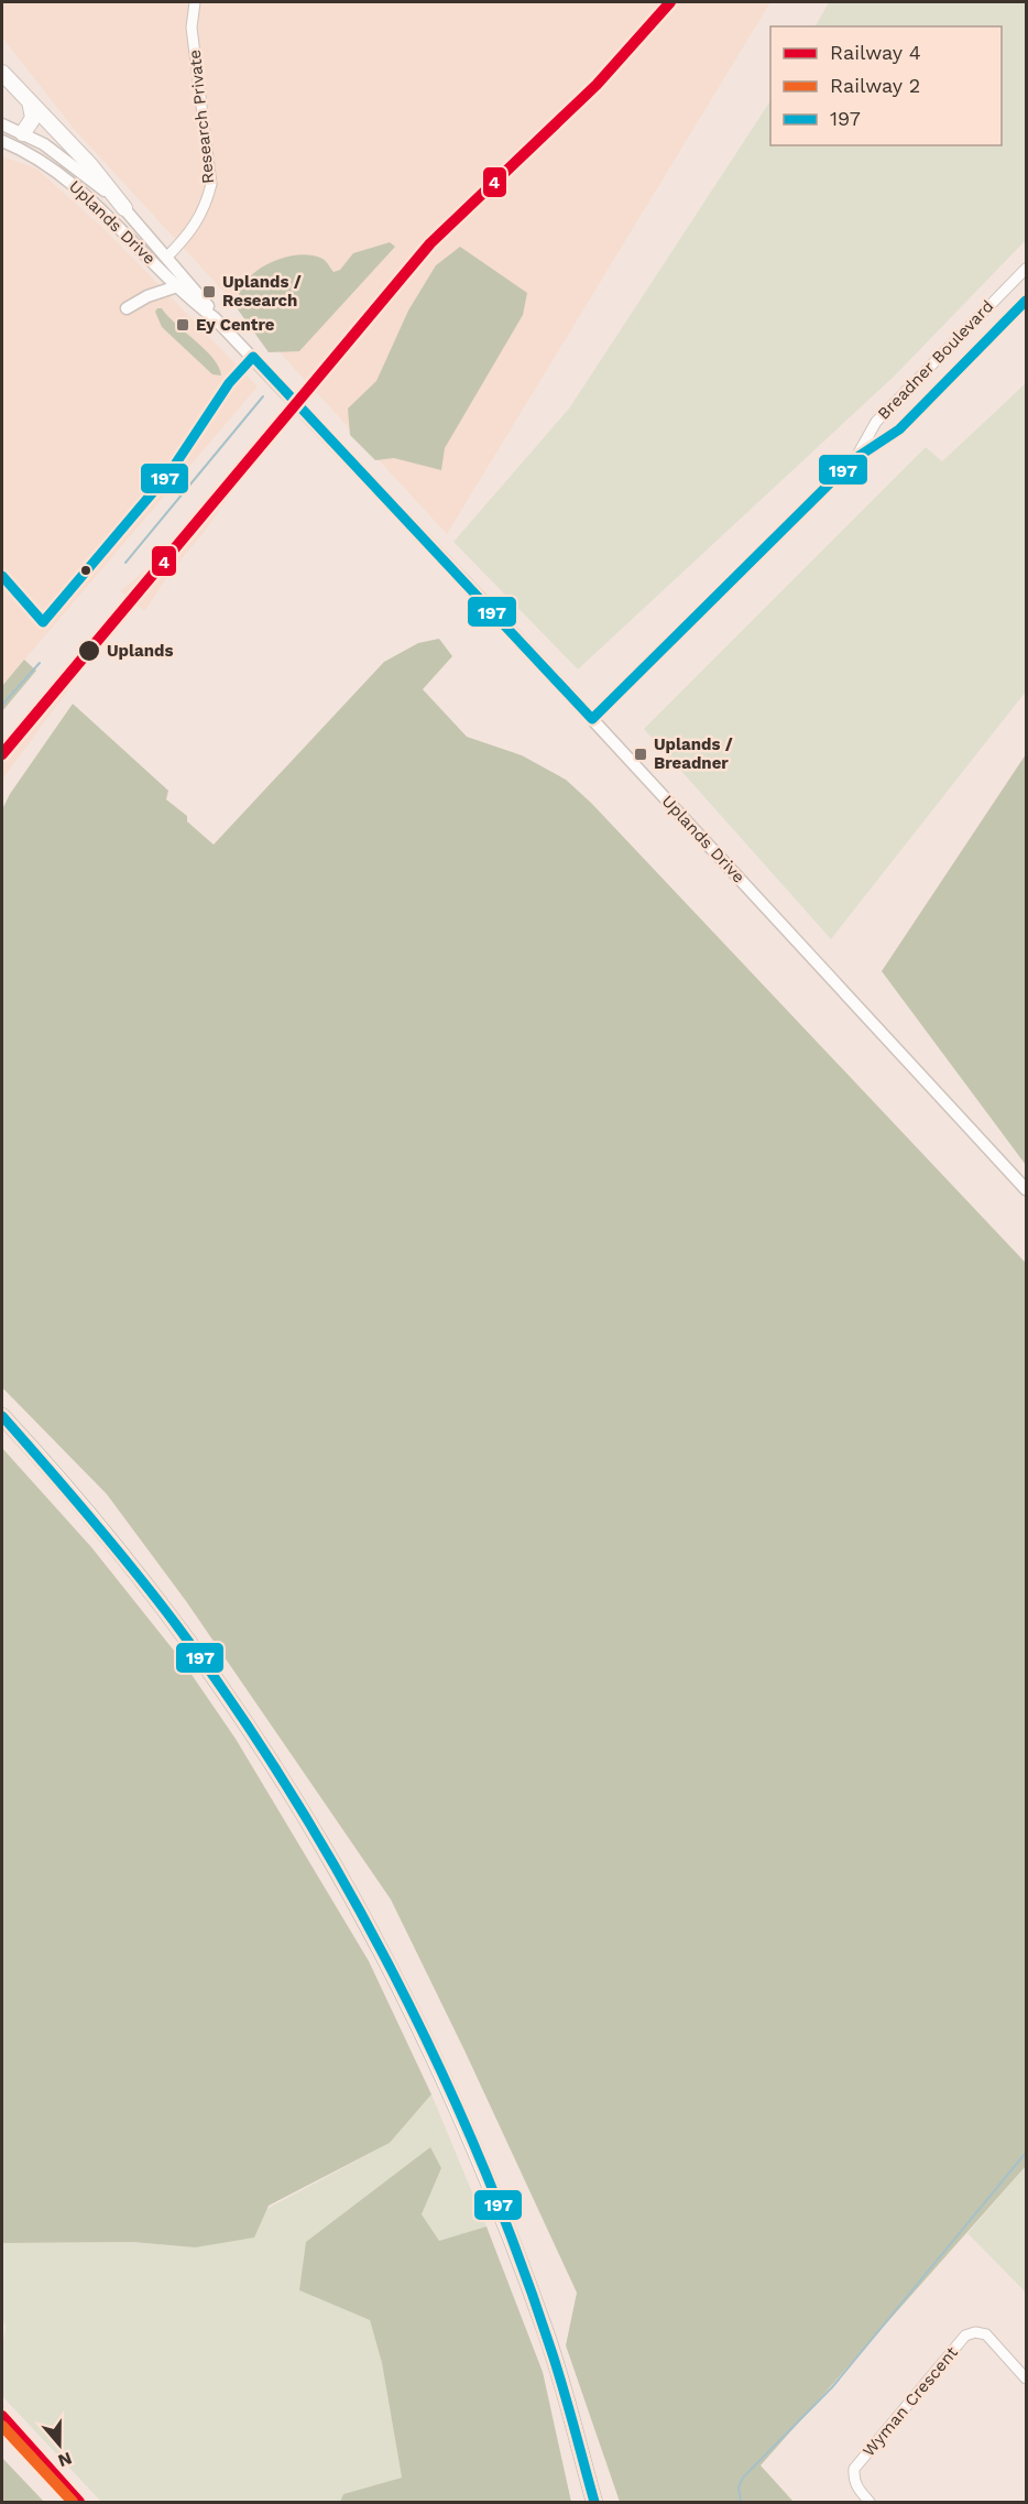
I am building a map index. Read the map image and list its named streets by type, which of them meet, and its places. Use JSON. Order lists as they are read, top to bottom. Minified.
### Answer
{"streets":{"main road":["Uplands Drive"],"street":["Research Private","Breadner Boulevard","Wyman Crescent"]},"crossings":[["Research Private","Uplands Drive"],["Uplands Drive","Breadner Boulevard"]],"places":{"transit":["Uplands / Research","Ey Centre","Uplands / Breadner"],"other":["Uplands"]},"lines":["rail line 4","transit line 197","rail line 2"],"legend":["Railway 4","Railway 2","197"],"north":"bottom"}
